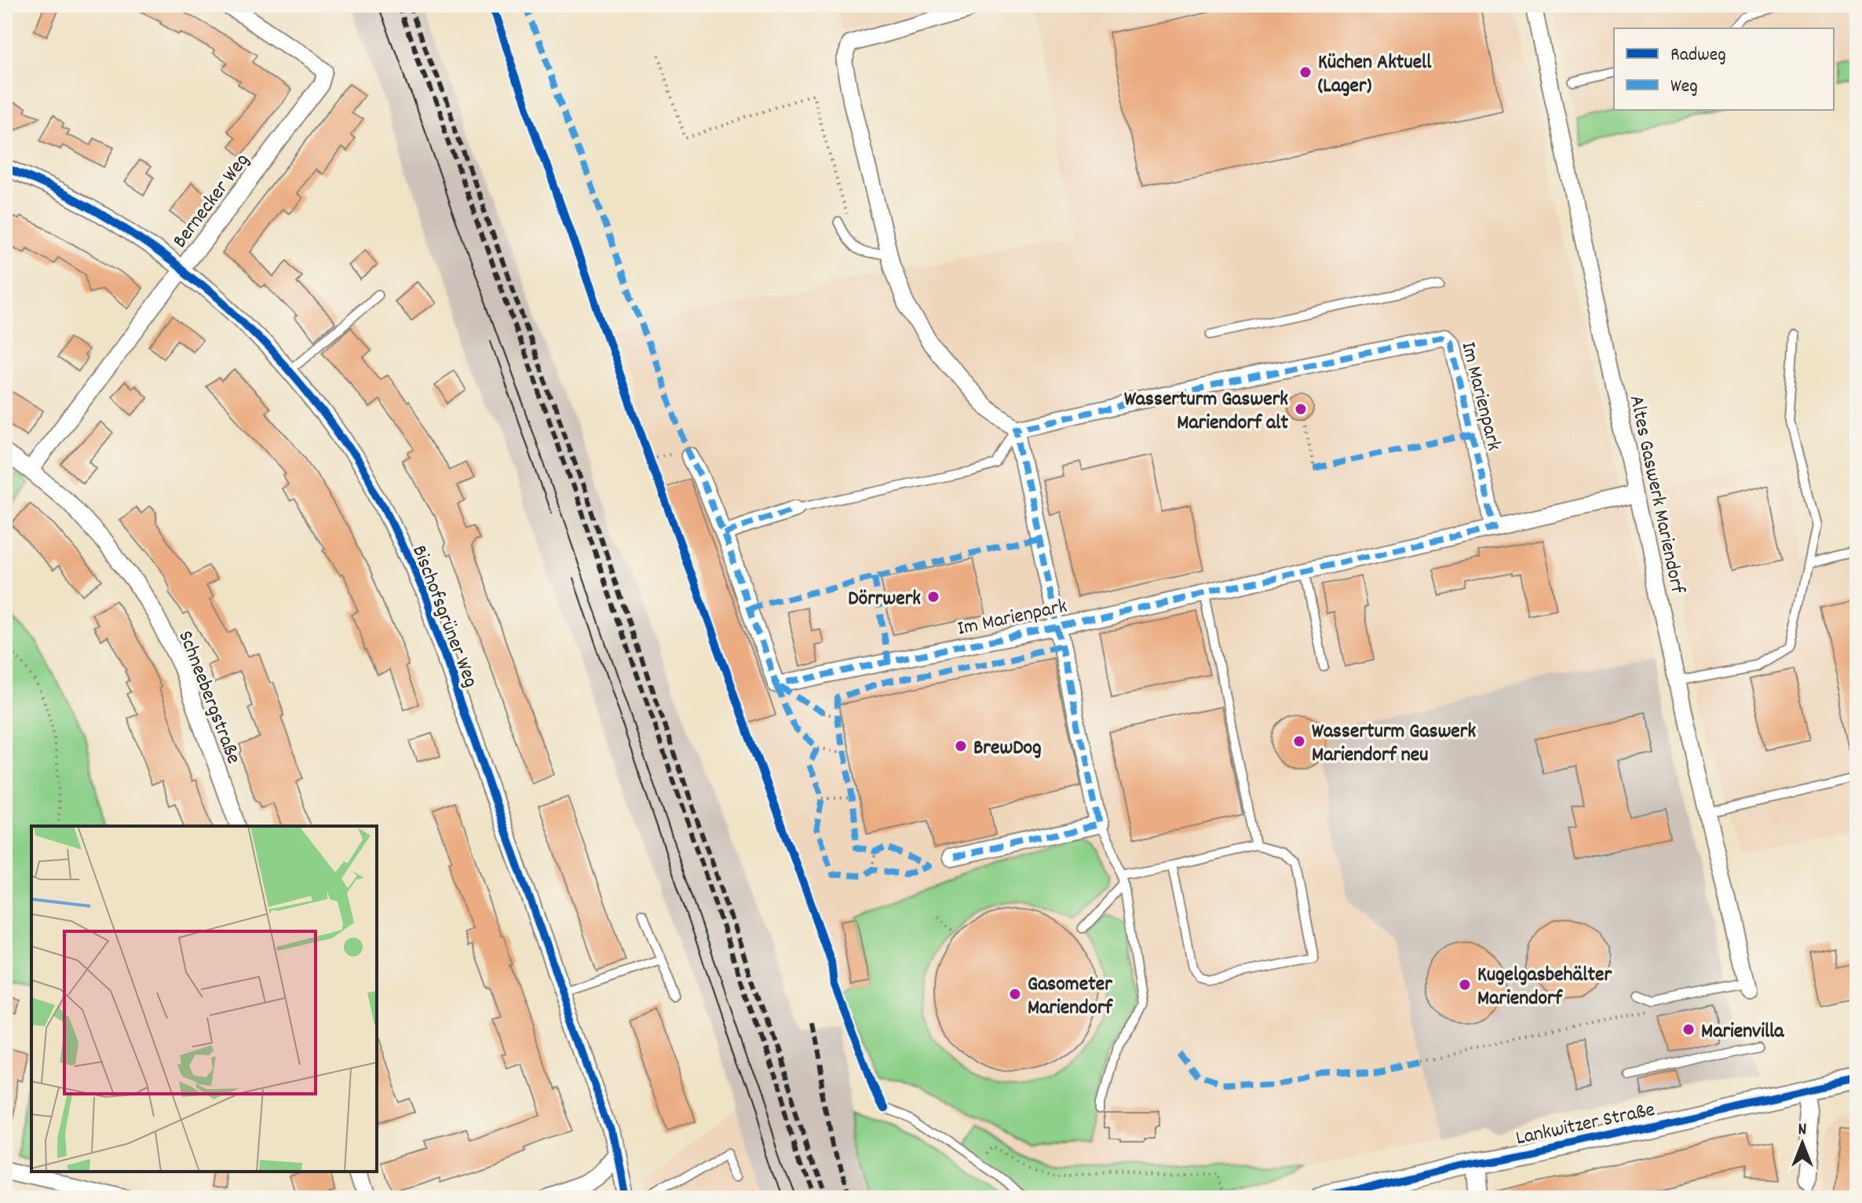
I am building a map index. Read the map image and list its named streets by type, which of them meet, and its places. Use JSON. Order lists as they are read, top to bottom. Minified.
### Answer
{"streets":{"main road":["Lankwitzer Straße"],"street":["Bernecker Weg","Im Marienpark","Altes Gaswerk Mariendorf","Bischofsgrüner Weg","Schneebergstraße"]},"crossings":[["Bernecker Weg","Bischofsgrüner Weg"],["Bernecker Weg","Schneebergstraße"],["Im Marienpark","Altes Gaswerk Mariendorf"]],"places":["Küchen Aktuell (Lager)","Wasserturm Gaswerk Mariendorf alt","Dörrwerk","Wasserturm Gaswerk Mariendorf neu","BrewDog","Kugelgasbehälter Mariendorf","Gasometer Mariendorf","Marienvilla"],"legend":["Radweg","Weg"],"north":"top"}
